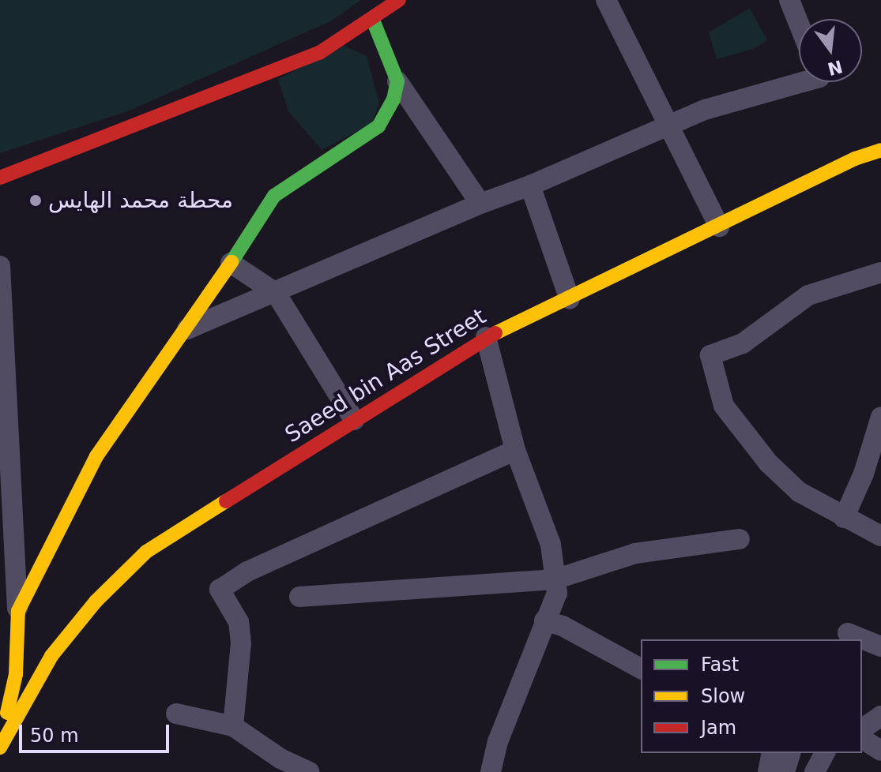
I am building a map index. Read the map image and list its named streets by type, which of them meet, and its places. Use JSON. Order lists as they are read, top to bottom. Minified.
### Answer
{"streets":{"street":["Saeed bin Aas Street"]},"places":["محطة محمد الهايس"],"legend":["Fast","Slow","Jam"],"scale_bar":"50 m","north":"bottom"}
